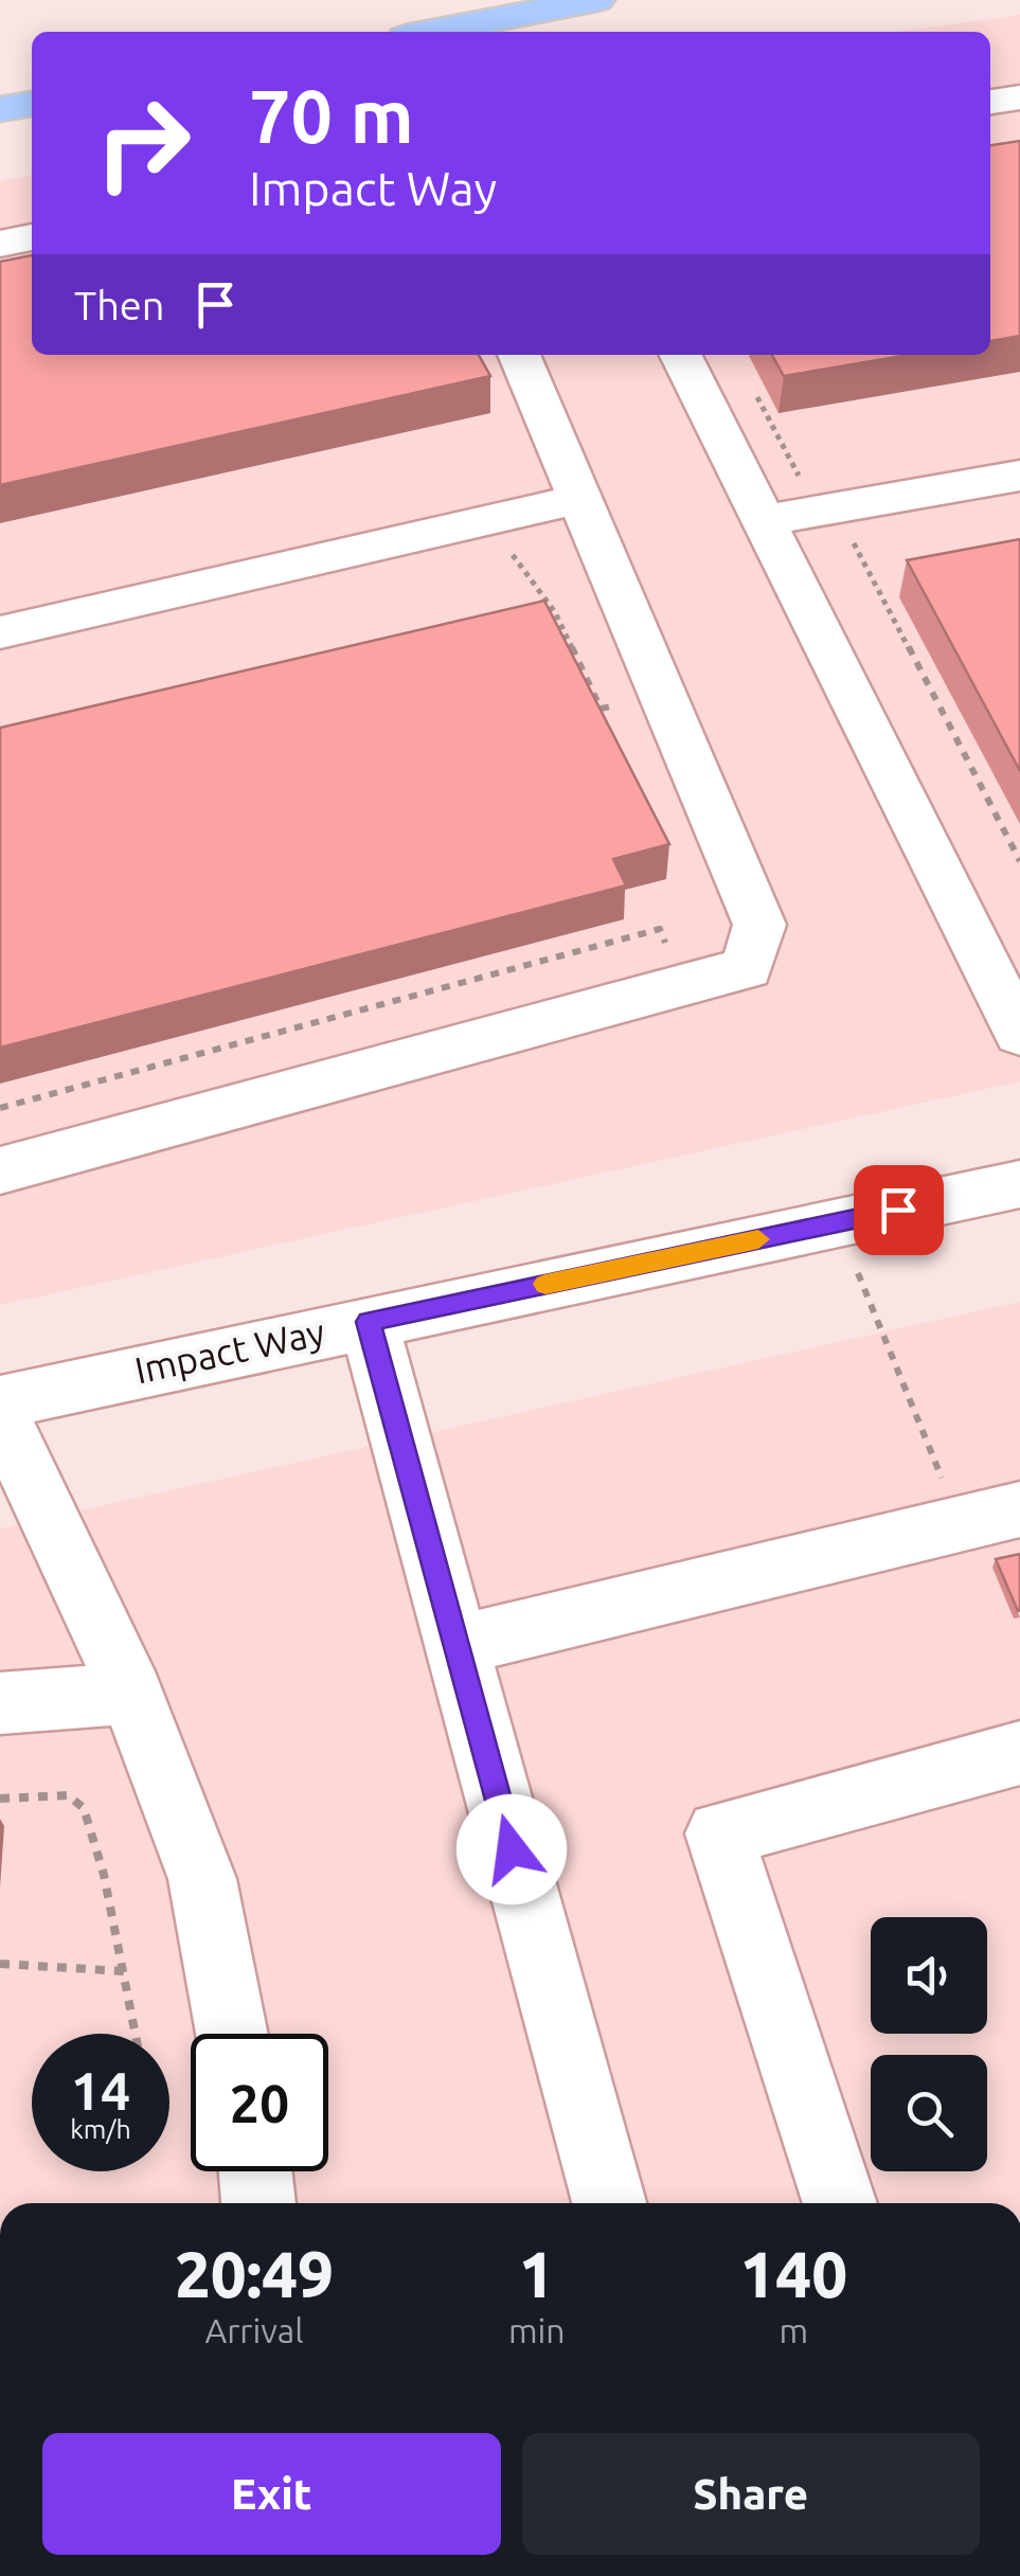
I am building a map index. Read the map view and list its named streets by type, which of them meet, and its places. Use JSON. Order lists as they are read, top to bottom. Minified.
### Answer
{"streets":{"street":["Impact Way"]},"page":{"turn":["70 m","Impact Way"],"then":"Then","speed":"14 km/h","limit":"20","eta":["20:49","Arrival","1","min","140","m"],"buttons":["Exit","Share"]}}
